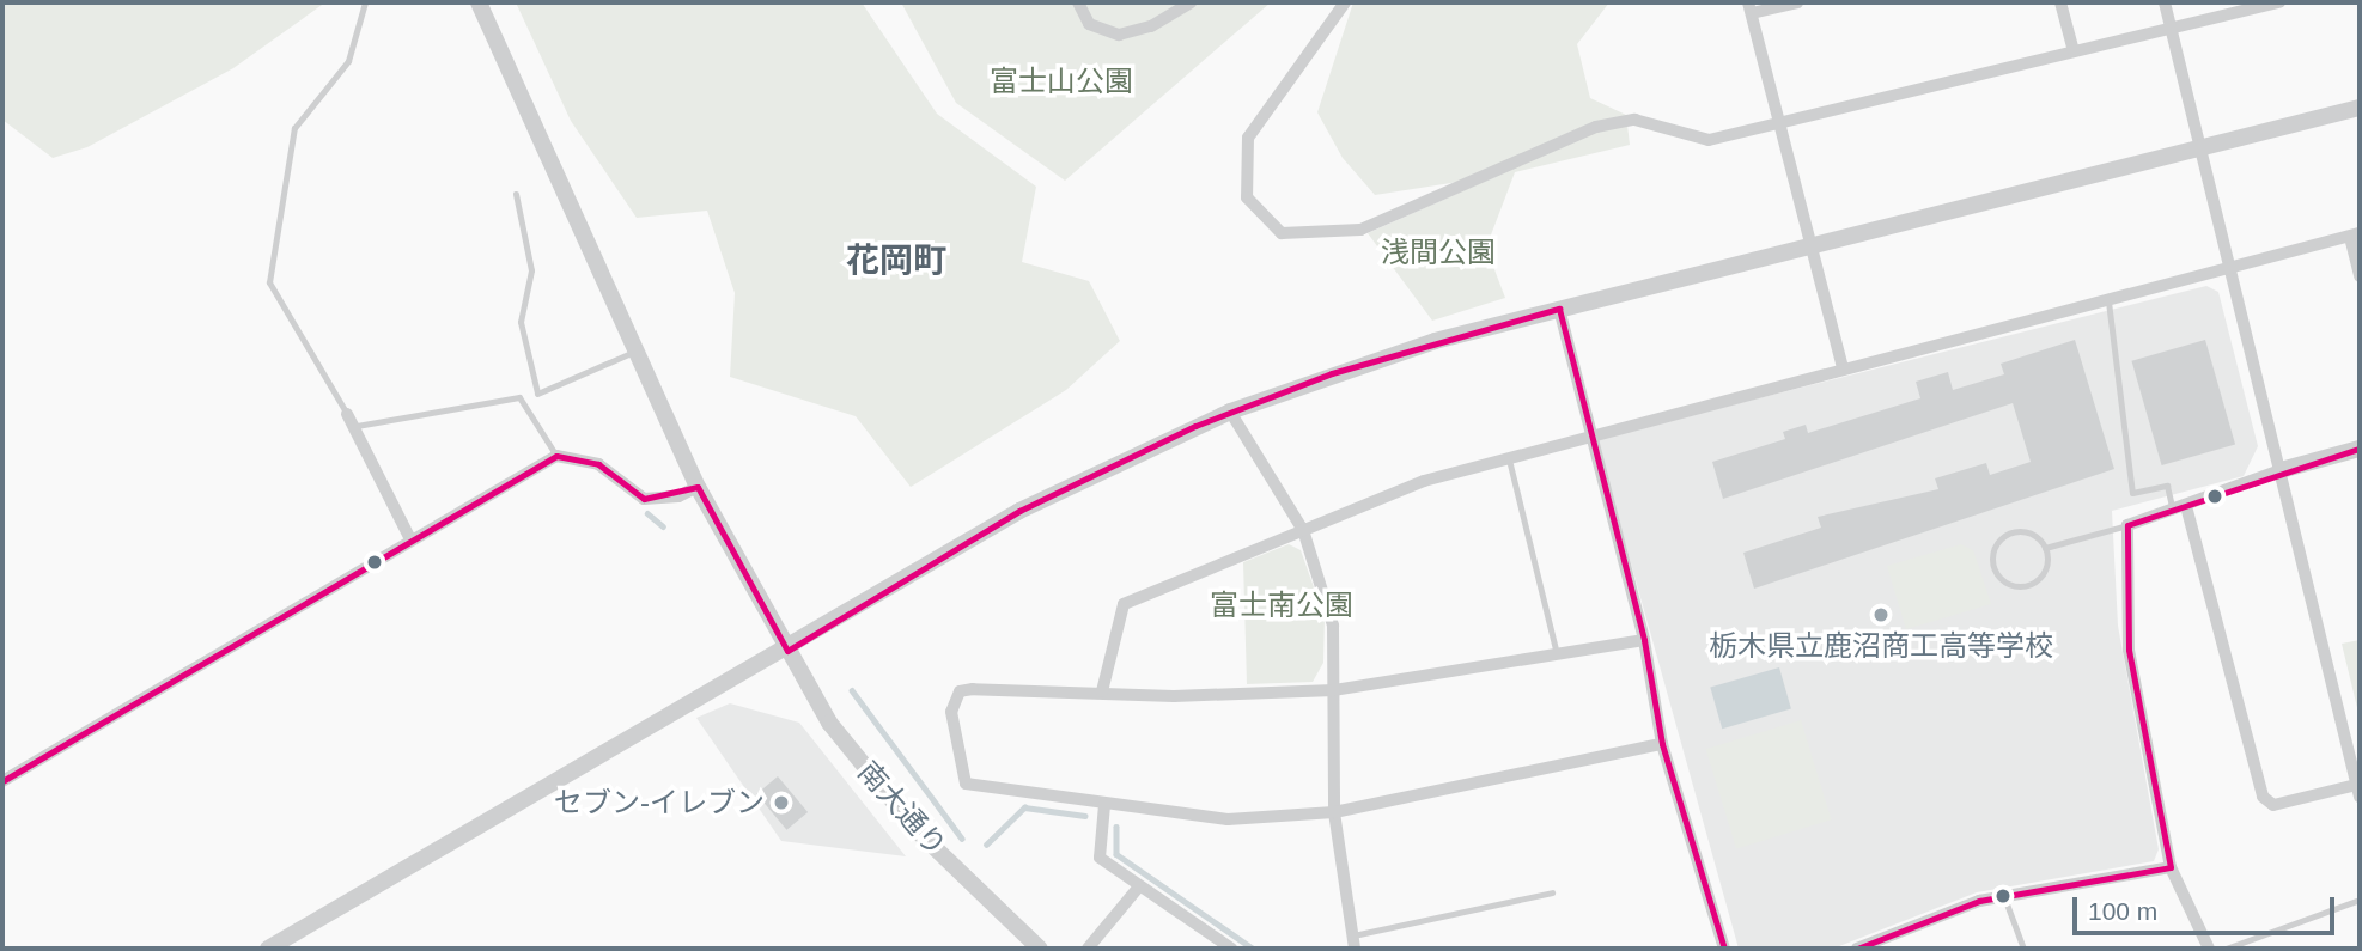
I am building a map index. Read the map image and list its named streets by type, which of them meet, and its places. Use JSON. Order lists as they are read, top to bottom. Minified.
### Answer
{"streets":{"street":["南大通り"]},"districts":["花岡町"],"parks":["富士山公園","浅間公園","富士南公園"],"places":["栃木県立鹿沼商工高等学校","セブン-イレブン"],"scale_bar":"100 m"}
